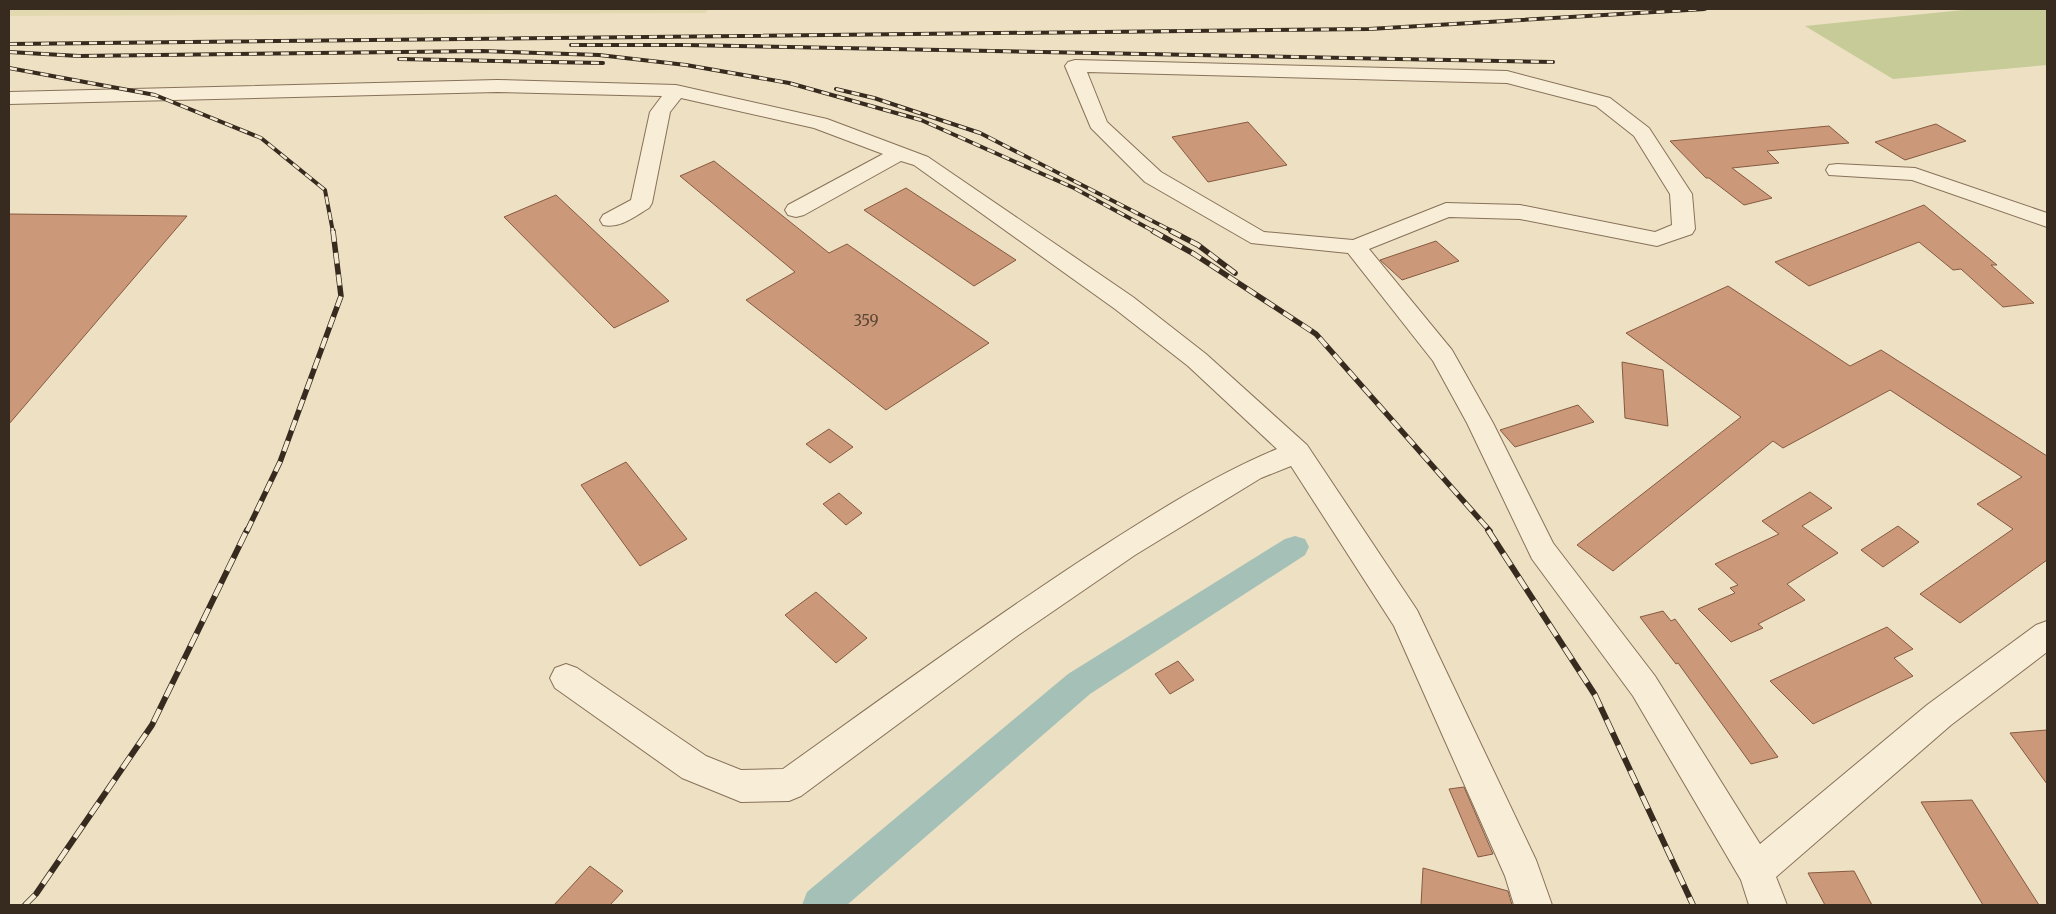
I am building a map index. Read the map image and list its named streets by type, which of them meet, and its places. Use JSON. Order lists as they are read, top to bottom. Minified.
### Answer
{"house_numbers":["359"]}
